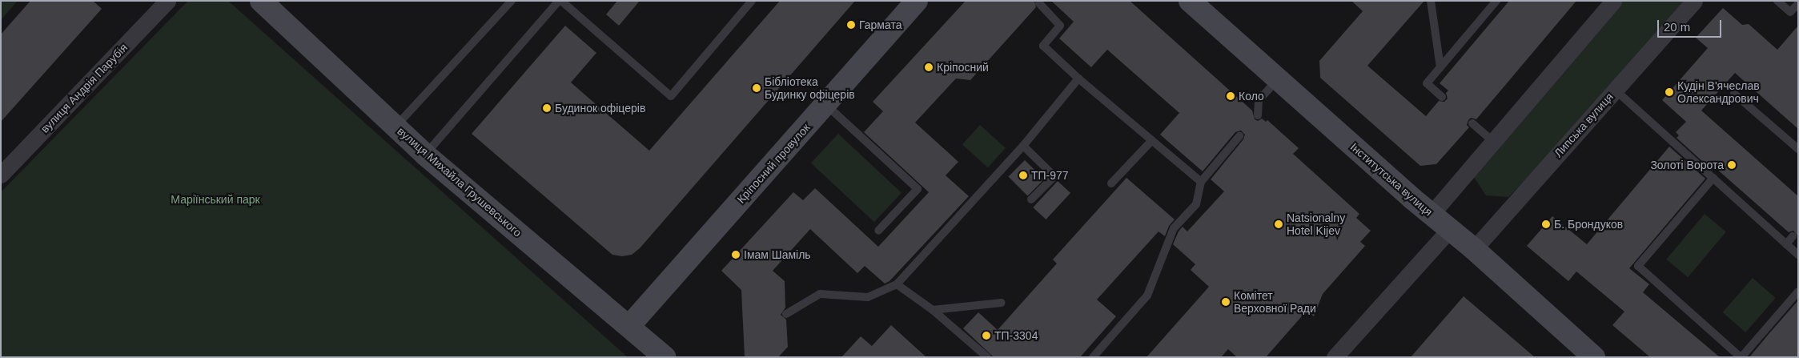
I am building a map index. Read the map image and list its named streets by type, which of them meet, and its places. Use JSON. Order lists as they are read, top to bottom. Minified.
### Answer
{"streets":{"street":["вулиця Андрія Парубія","Липська вулиця","Кріпосний провулок","Інститутська вулиця","вулиця Михайла Грушевського"]},"crossings":[["Липська вулиця","Інститутська вулиця"],["Кріпосний провулок","вулиця Михайла Грушевського"]],"parks":["Маріїнський парк"],"places":["Гармата","Кріпосний","Бібліотека Будинку офіцерів","Кудін В'ячеслав Олександрович","Коло","Будинок офіцерів","Золоті Ворота","ТП-977","Natsionalny Hotel Kijev","Б. Брондуков","Імам Шаміль","Комітет Верховної Ради","ТП-3304"],"scale_bar":"20 m"}
